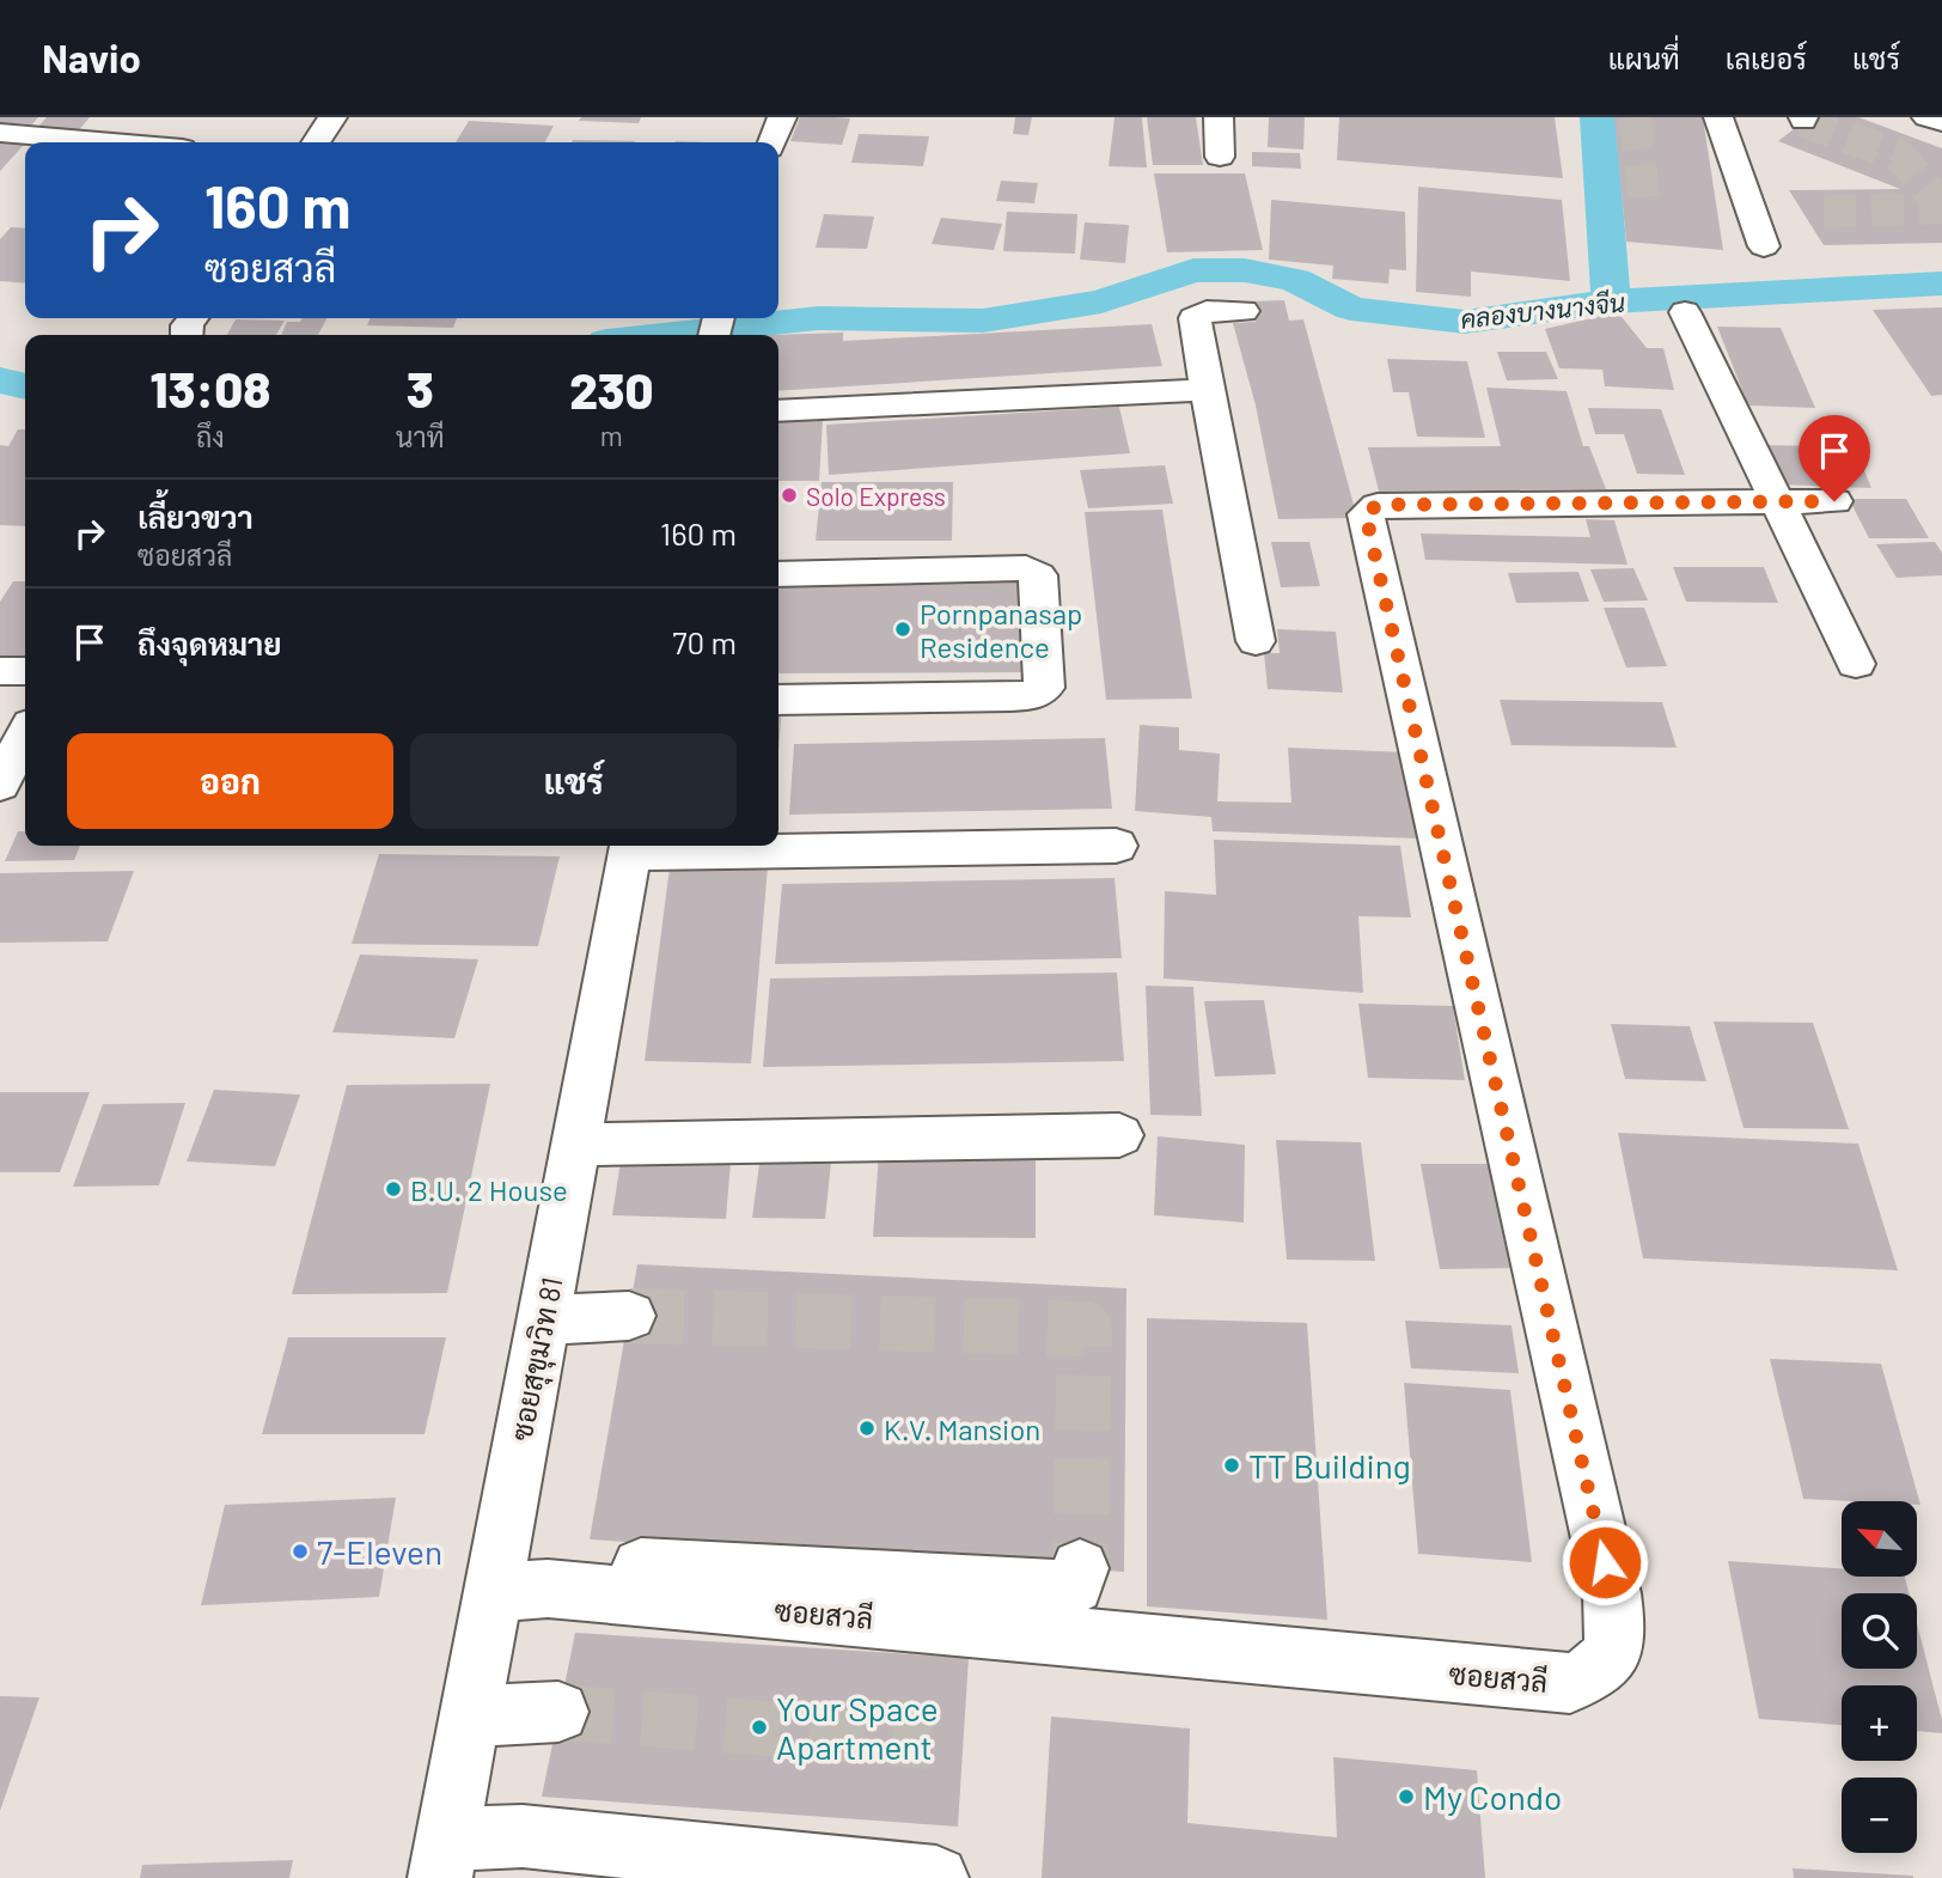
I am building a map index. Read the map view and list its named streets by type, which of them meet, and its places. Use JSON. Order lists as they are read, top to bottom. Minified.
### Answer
{"streets":{"street":["ซอยสุขุมวิท 81","ซอยสวลี"]},"crossings":[["ซอยสุขุมวิท 81","ซอยสวลี"]],"water":["คลองบางนางจีน"],"places":["Solo Express","Pornpanasap Residence","B.U. 2 House","K.V. Mansion","TT Building","7-Eleven","Your Space Apartment","My Condo"],"north":"top left","page":{"header":"Navio","nav":["แผนที่","เลเยอร์","แชร์"],"turn":["160 m","ซอยสวลี"],"eta":["13:08","ถึง","3","นาที","230","m"],"list":[{"name":"เลี้ยวขวา","note":"ซอยสวลี","value":"160 m"},{"name":"ถึงจุดหมาย","value":"70 m"}],"buttons":["ออก","แชร์"],"map_buttons":["+","−"]}}
